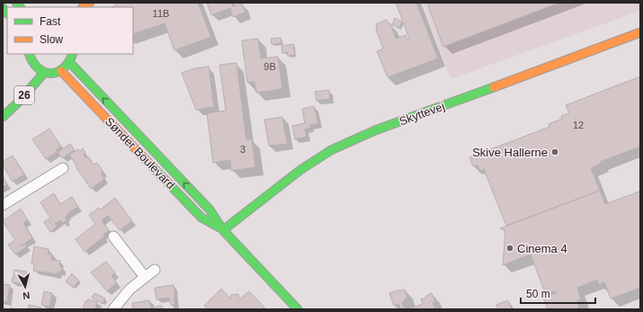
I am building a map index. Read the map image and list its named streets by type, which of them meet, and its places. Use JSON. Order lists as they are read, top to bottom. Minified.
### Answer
{"streets":{"street":["26","Skyttevej","Sønder Boulevard"]},"crossings":[["26","Sønder Boulevard"],["Skyttevej","Sønder Boulevard"]],"places":["Skive Hallerne","Cinema 4"],"house_numbers":["11B","9B","12","3"],"legend":["Fast","Slow"],"scale_bar":"50 m","north":"bottom"}
